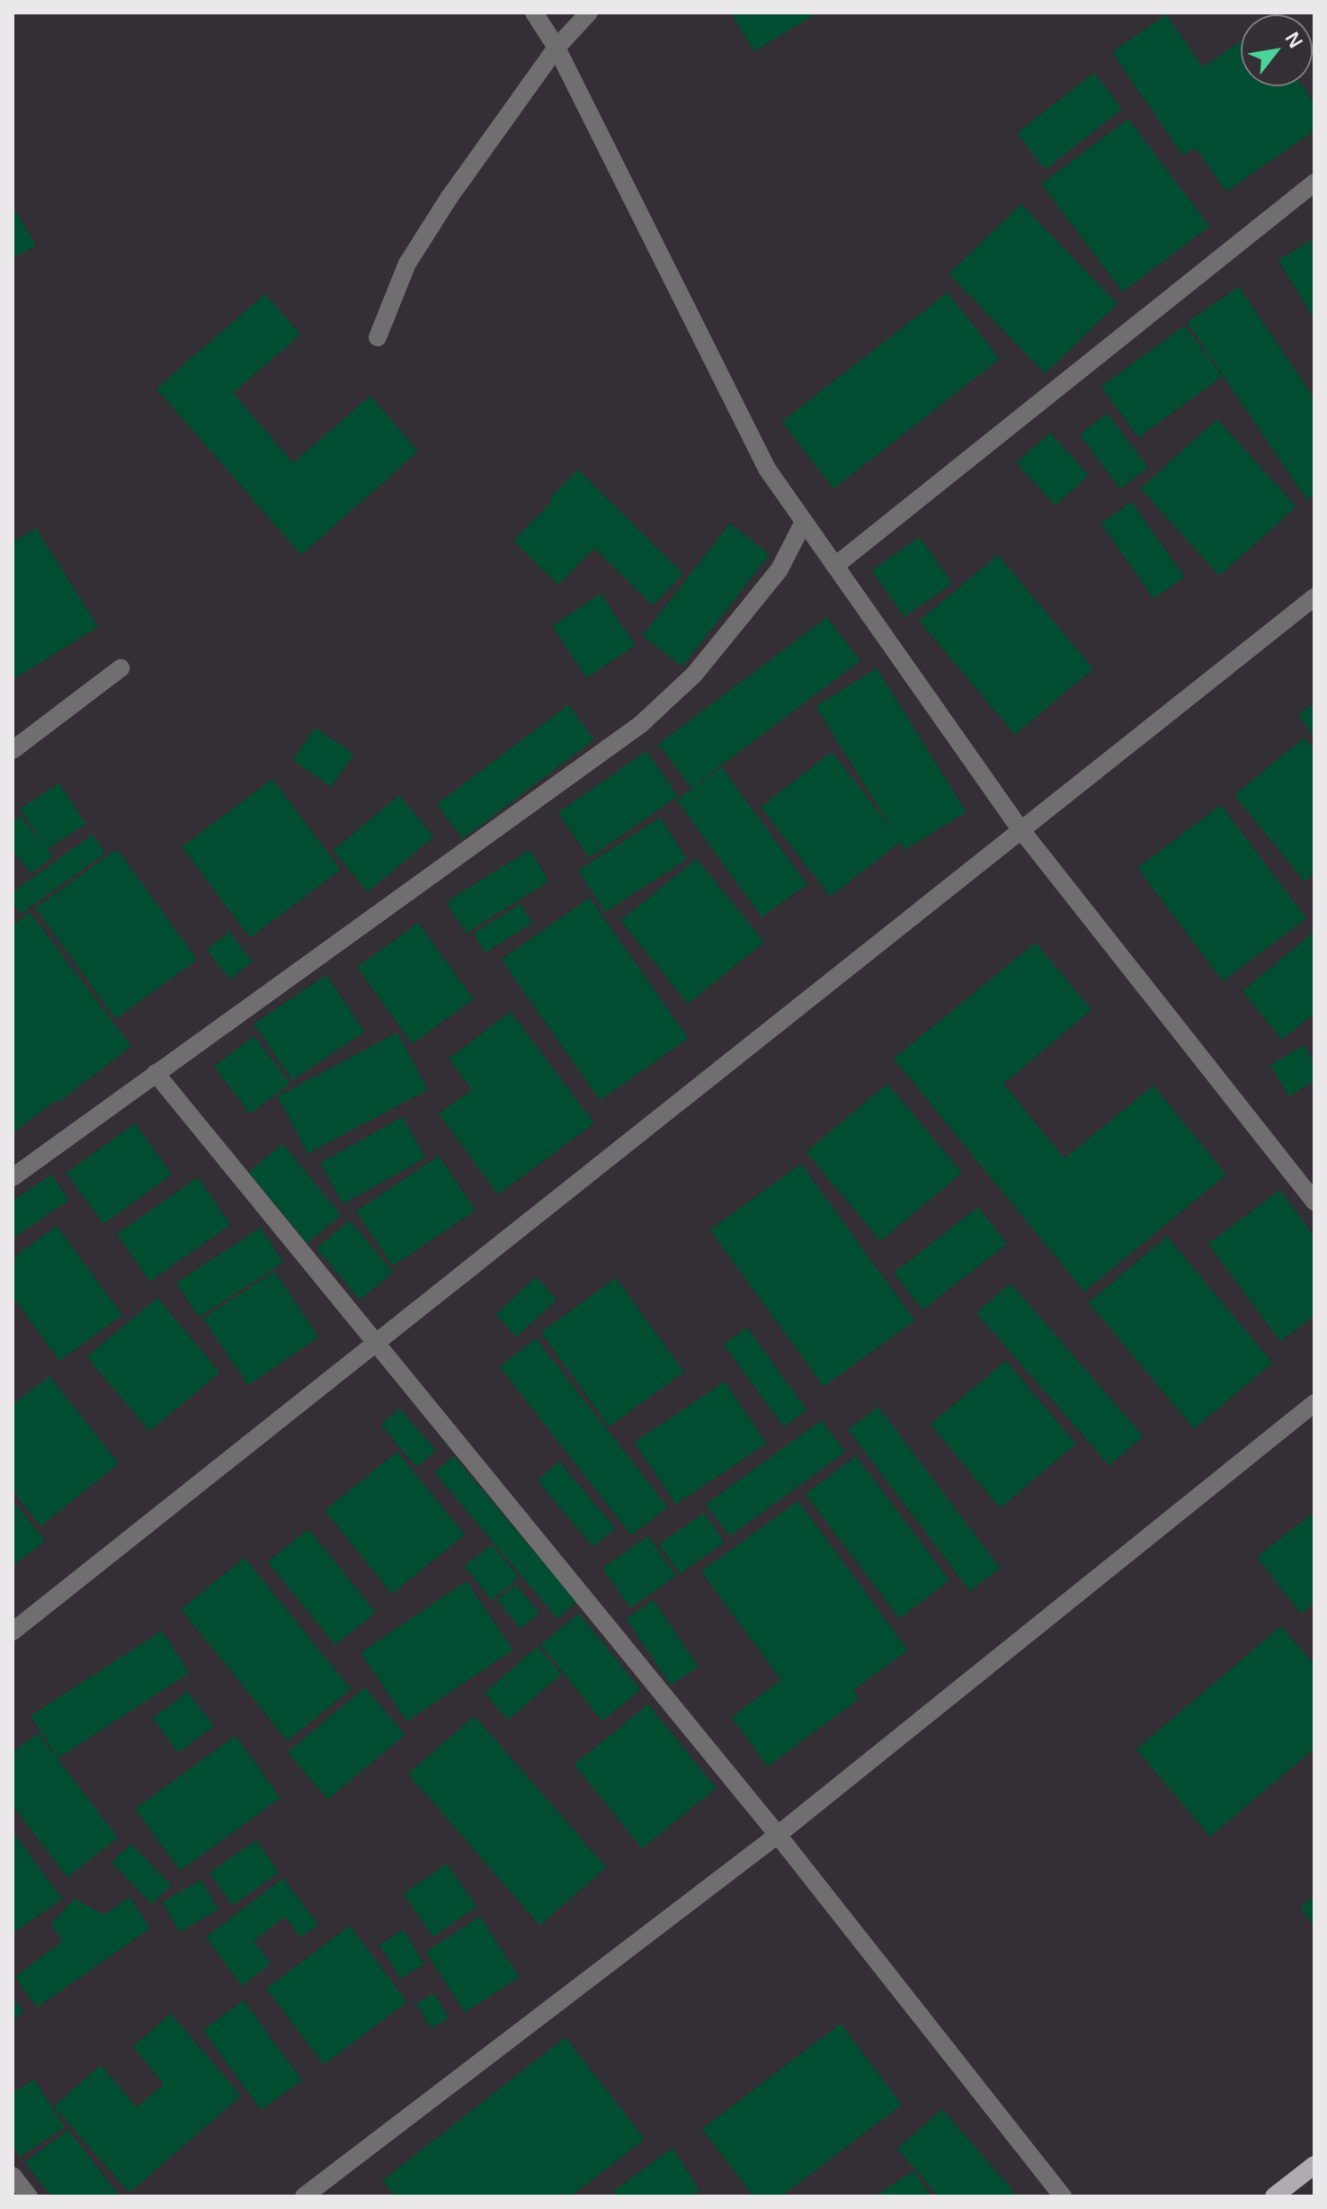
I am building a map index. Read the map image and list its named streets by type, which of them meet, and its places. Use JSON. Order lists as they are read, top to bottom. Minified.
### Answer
{"north":"top right"}
